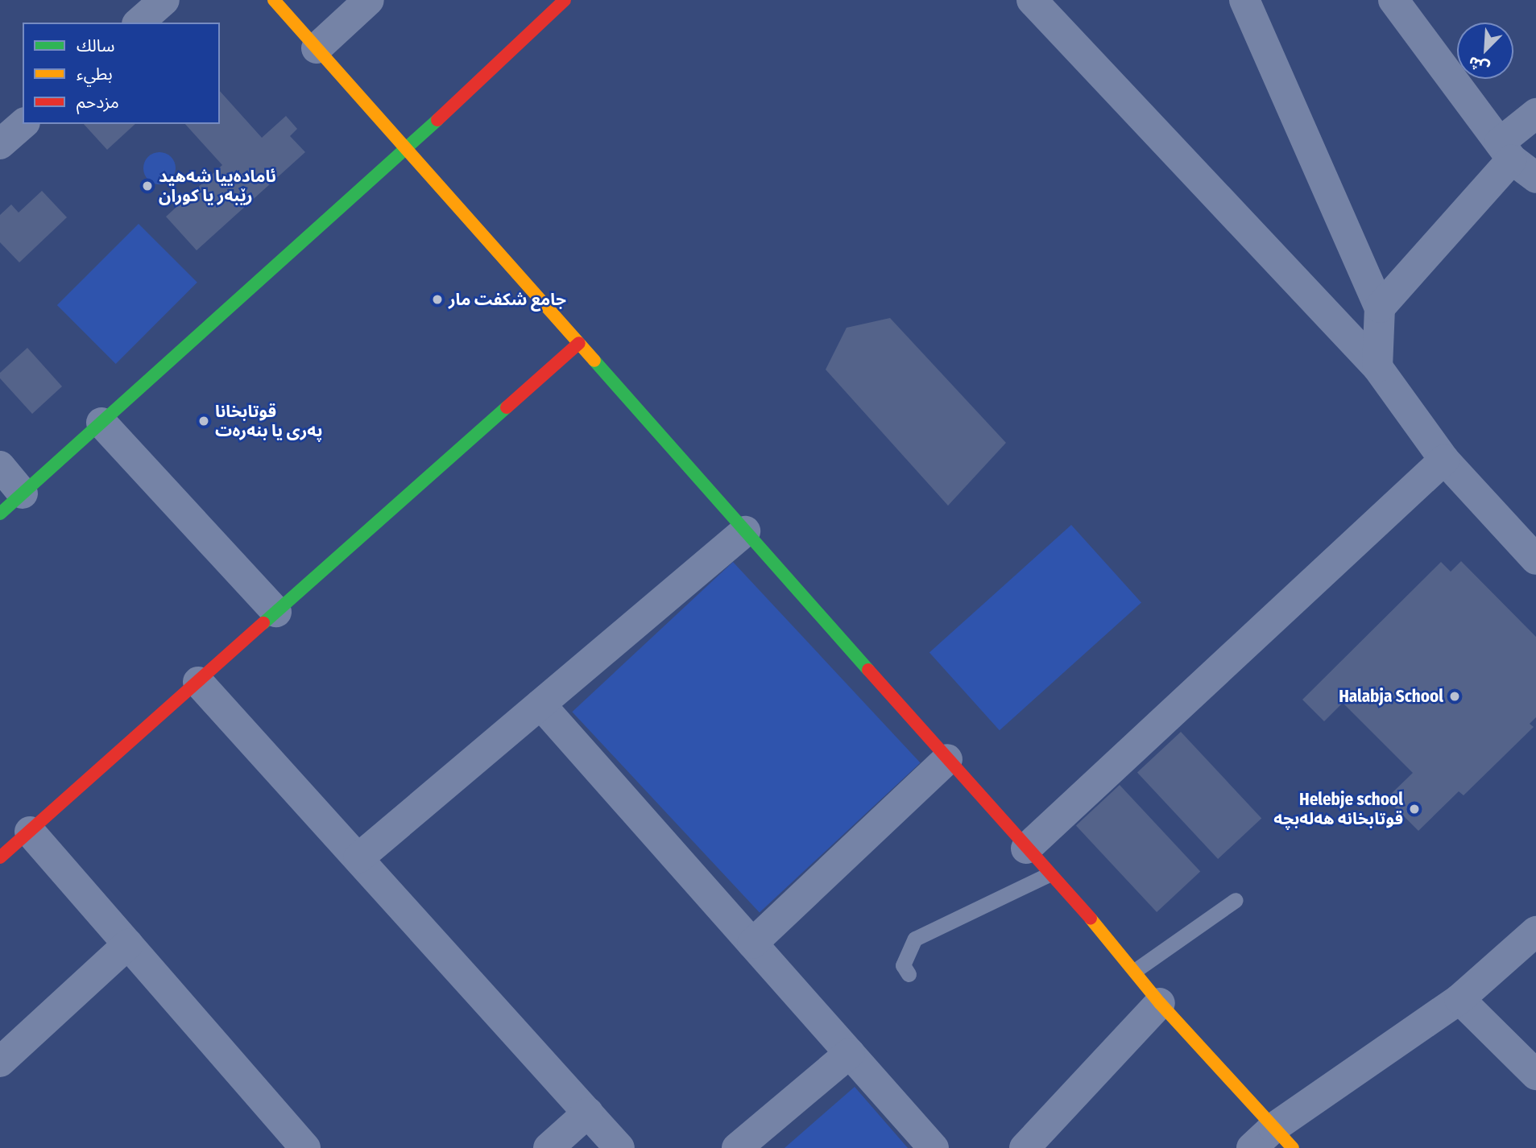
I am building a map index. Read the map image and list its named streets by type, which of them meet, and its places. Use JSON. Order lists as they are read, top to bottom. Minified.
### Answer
{"places":["ئامادەییا شەهید رێبەر یا کوران","جامع شكفت مار","قوتابخانا پەری یا بنەرەت","Halabja School","Helebje school قوتابخانە هەلەبچە"],"legend":["سالك","بطيء","مزدحم"],"north":"bottom left"}
